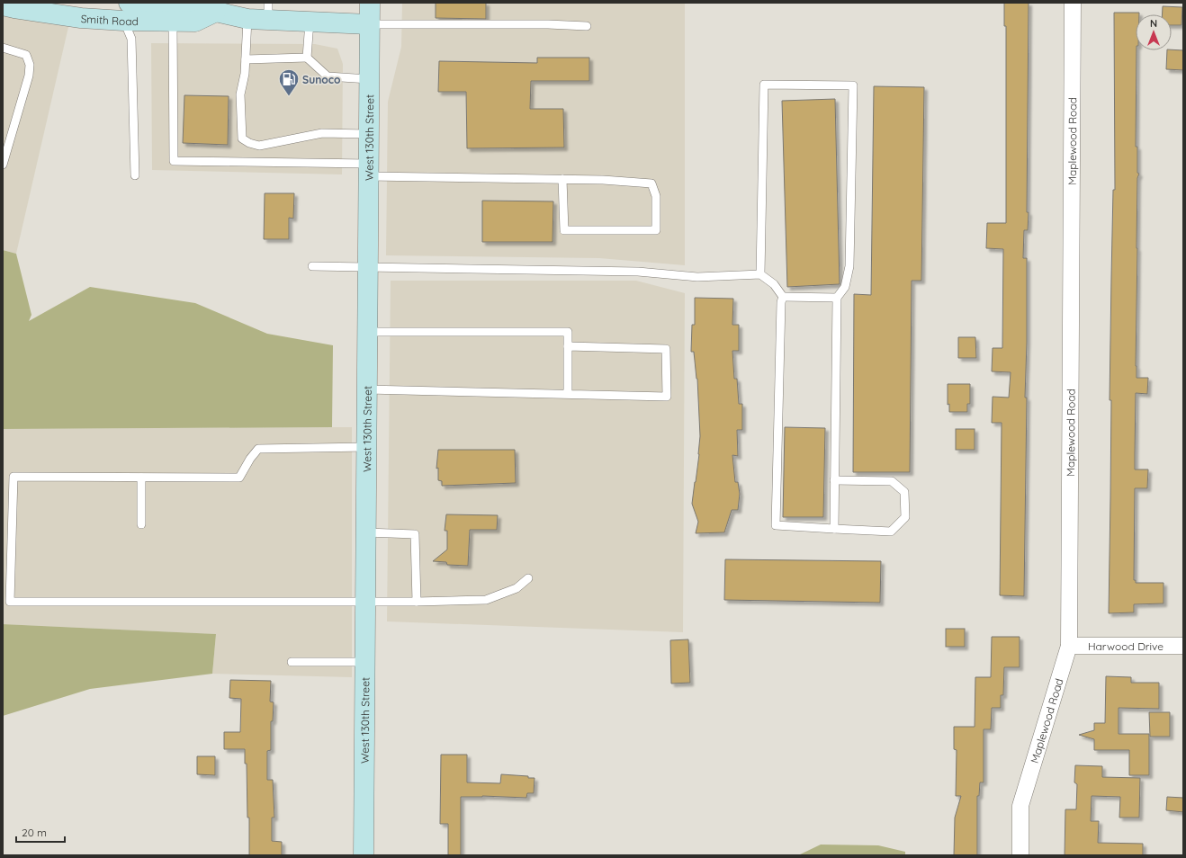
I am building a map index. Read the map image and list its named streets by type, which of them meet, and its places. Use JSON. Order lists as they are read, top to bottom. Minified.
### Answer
{"streets":{"main road":["Smith Road","West 130th Street"],"street":["Maplewood Road","Harwood Drive"]},"crossings":[["Smith Road","West 130th Street"],["Maplewood Road","Harwood Drive"]],"places":{"fuel station":["Sunoco"]},"scale_bar":"20 m","north":"top"}
